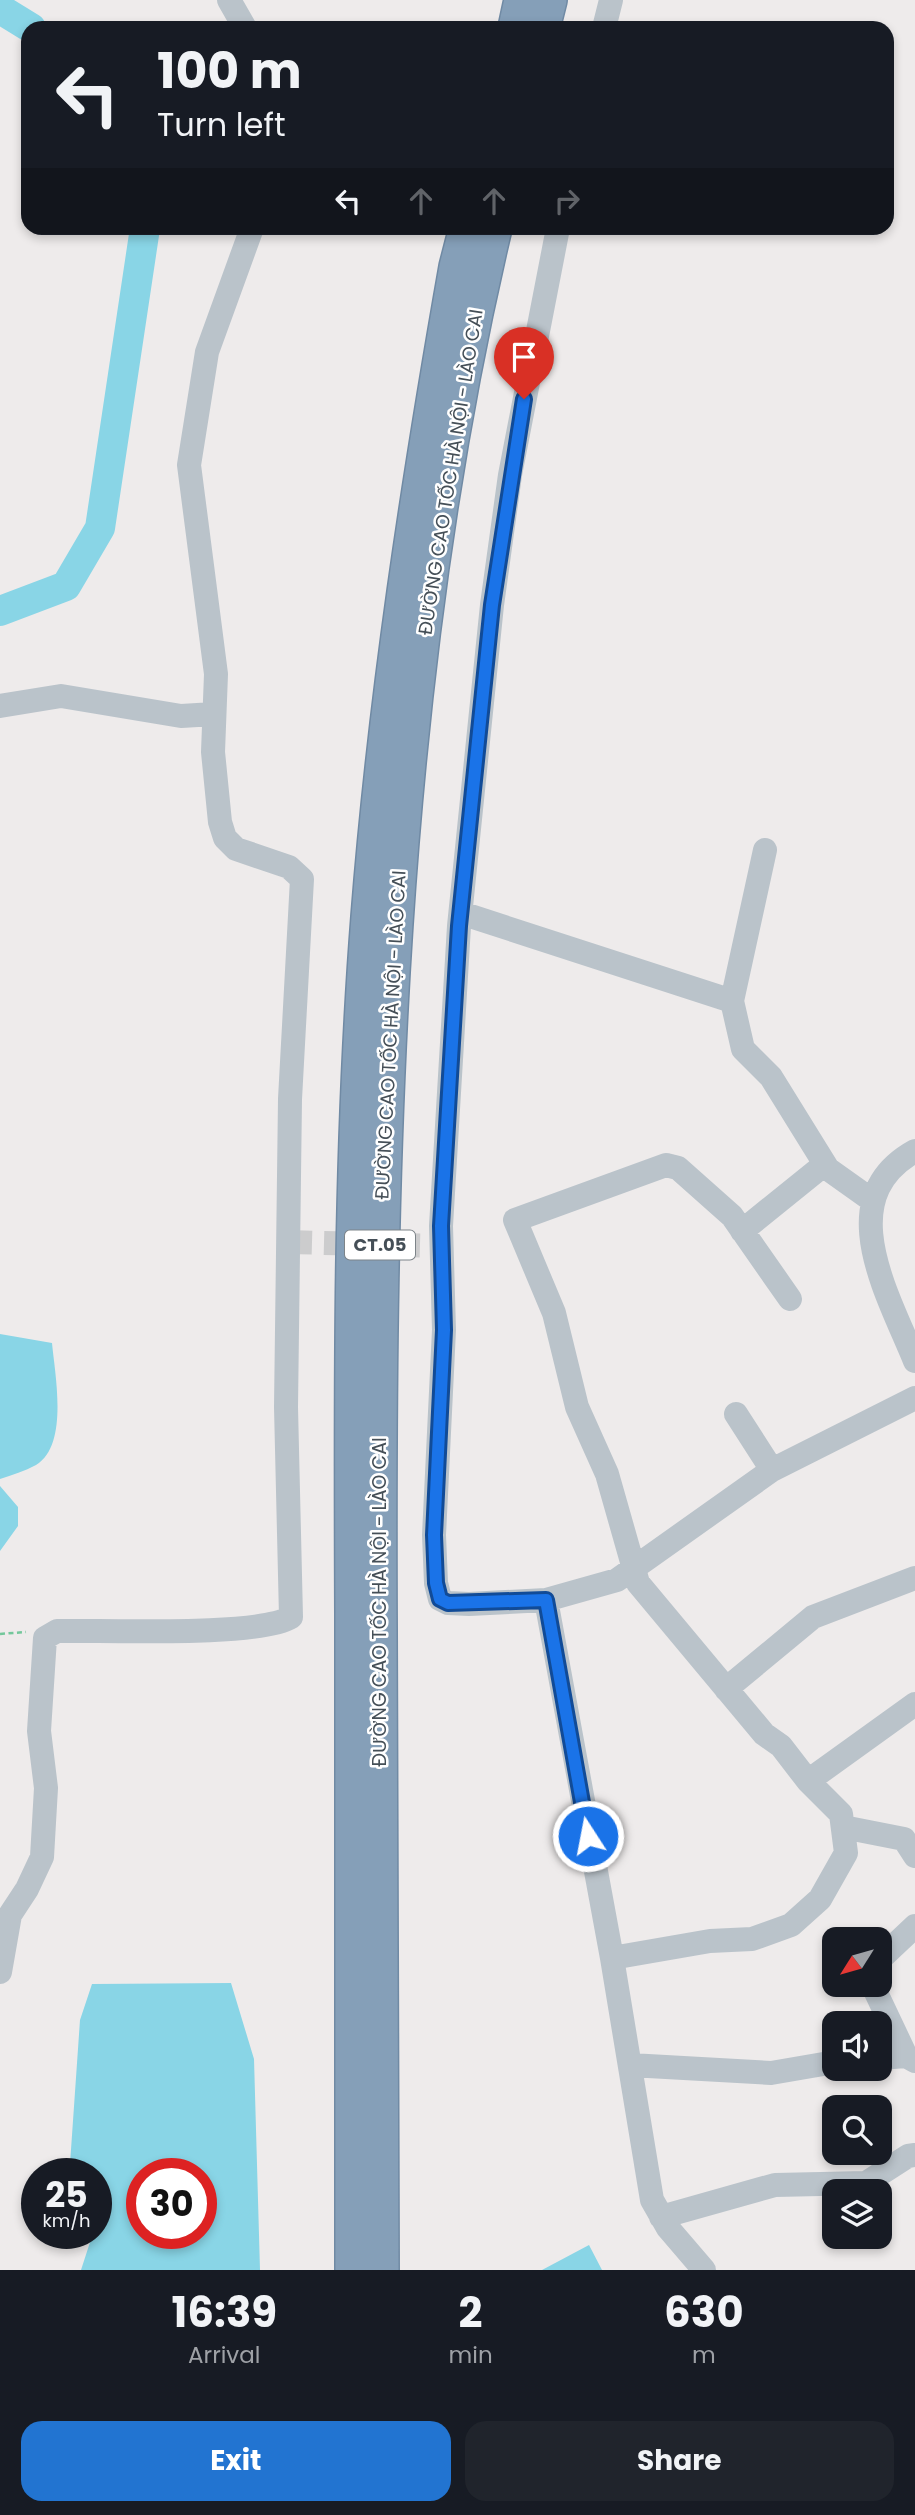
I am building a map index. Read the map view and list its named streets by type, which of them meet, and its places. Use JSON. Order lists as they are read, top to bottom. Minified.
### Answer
{"streets":{"highway":["ĐƯỜNG CAO TỐC HÀ NỘI - LÀO CAI","CT.05"]},"north":"bottom left","page":{"turn":["100 m","Turn left"],"speed":"25 km/h","limit":"30","eta":["16:39","Arrival","2","min","630","m"],"buttons":["Exit","Share"]}}
